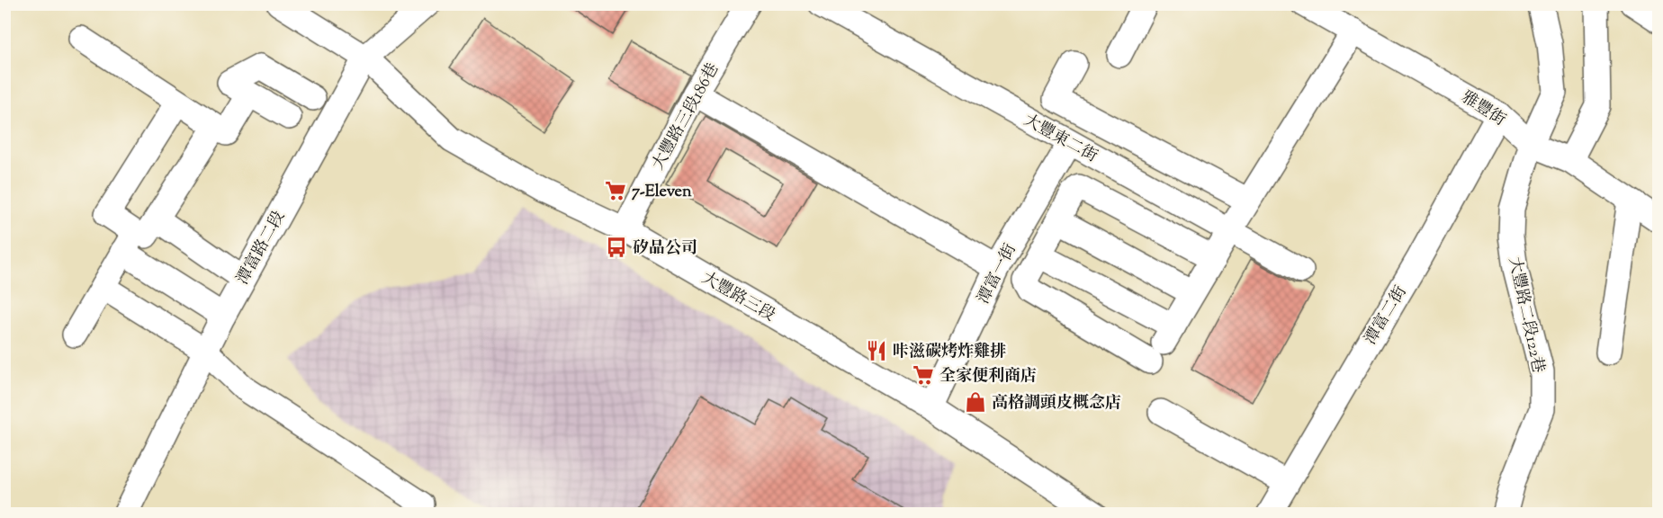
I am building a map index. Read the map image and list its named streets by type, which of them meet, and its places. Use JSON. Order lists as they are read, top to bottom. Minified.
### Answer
{"streets":{"street":["雅豐街","大豐路三段186巷","大豐東二街","潭富路二段","潭富一街","大豐路三段","潭富二街","大豐路二段122巷"]},"crossings":[["雅豐街","潭富二街"],["雅豐街","大豐路二段122巷"],["大豐路三段186巷","大豐路三段"],["大豐東二街","潭富一街"],["潭富路二段","大豐路三段"],["潭富一街","大豐路三段"]],"places":{"supermarket":["7-Eleven","全家便利商店"],"bus stop":["矽品公司"],"restaurant":["咔滋碳烤炸雞排"],"shop":["高格調頭皮概念店"]}}
